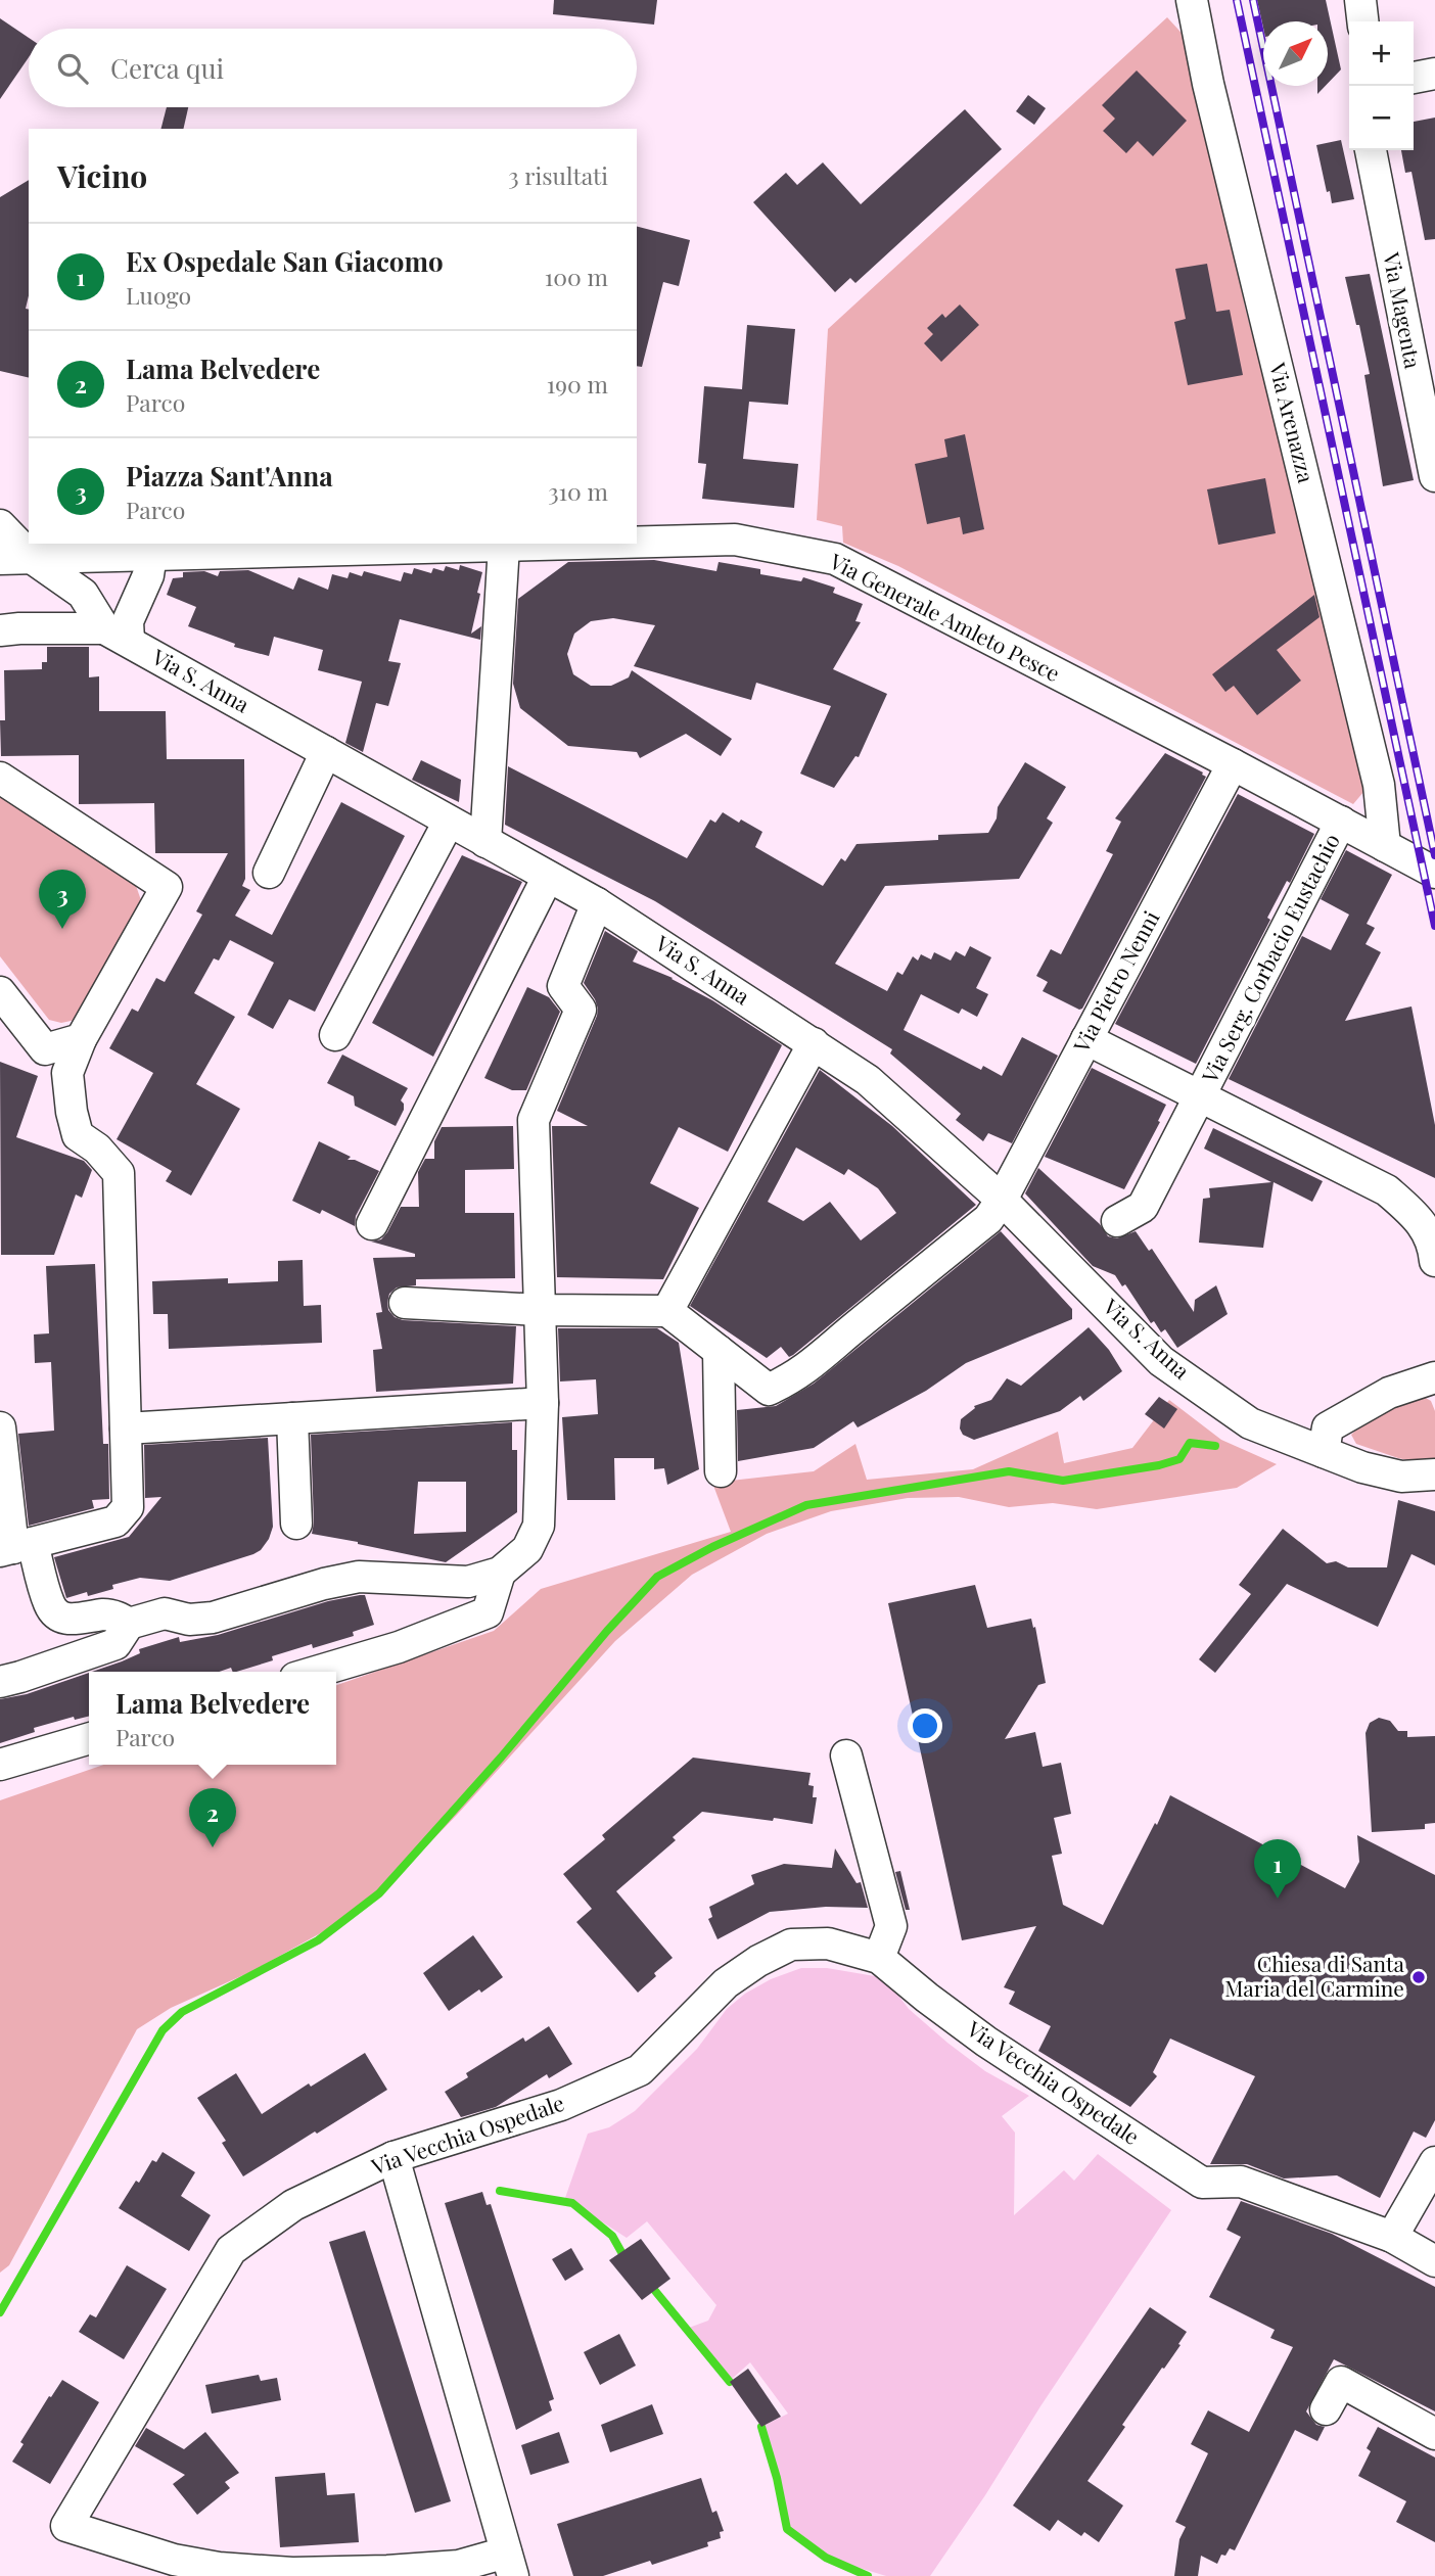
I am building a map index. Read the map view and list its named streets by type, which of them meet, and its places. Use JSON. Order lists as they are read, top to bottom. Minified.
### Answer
{"streets":{"street":["Via Magenta","Via Arenazza","Via Generale Amleto Pesce","Via S. Anna","Via Serg. Corbacio Eustachio","Via Pietro Nenni","Via Vecchia Ospedale"]},"crossings":[["Via Arenazza","Via Generale Amleto Pesce"],["Via Generale Amleto Pesce","Via Serg. Corbacio Eustachio"],["Via Generale Amleto Pesce","Via Pietro Nenni"],["Via S. Anna","Via Pietro Nenni"],["Via Serg. Corbacio Eustachio","Via Pietro Nenni"]],"places":["Chiesa di Santa Maria del Carmine"],"north":"top right","page":{"map_buttons":["+","−"],"search":"Cerca qui","heading":["Vicino","3 risultati"],"list":[{"mark":"1","name":"Ex Ospedale San Giacomo","note":"Luogo","value":"100 m"},{"mark":"2","name":"Lama Belvedere","note":"Parco","value":"190 m"},{"mark":"3","name":"Piazza Sant'Anna","note":"Parco","value":"310 m"}],"pins":["3","2","1"],"popup":["Lama Belvedere","Parco"]}}
